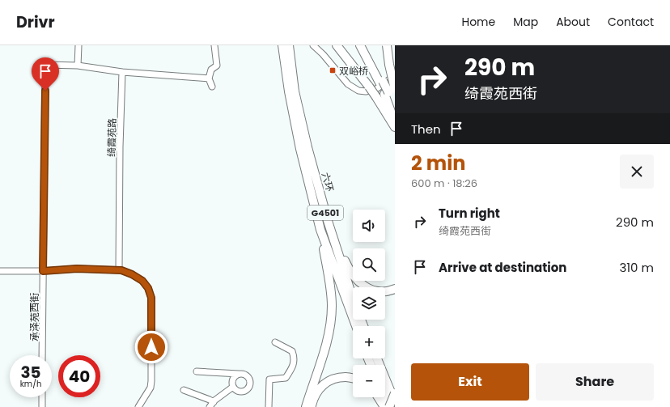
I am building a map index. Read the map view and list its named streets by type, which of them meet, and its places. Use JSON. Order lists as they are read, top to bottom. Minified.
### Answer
{"streets":{"highway":["六环","G4501"],"street":["绮霞苑路","承泽苑西街"]},"crossings":[["六环","G4501"]],"places":{"transit":["双峪桥"]},"page":{"header":"Drivr","nav":["Home","Map","About","Contact"],"turn":["290 m","绮霞苑西街"],"then":"Then","heading":["2 min","600 m · 18:26"],"list":[{"name":"Turn right","note":"绮霞苑西街","value":"290 m"},{"name":"Arrive at destination","value":"310 m"}],"map_buttons":["+","−"],"speed":"35 km/h","limit":"40","buttons":["Exit","Share"]}}
